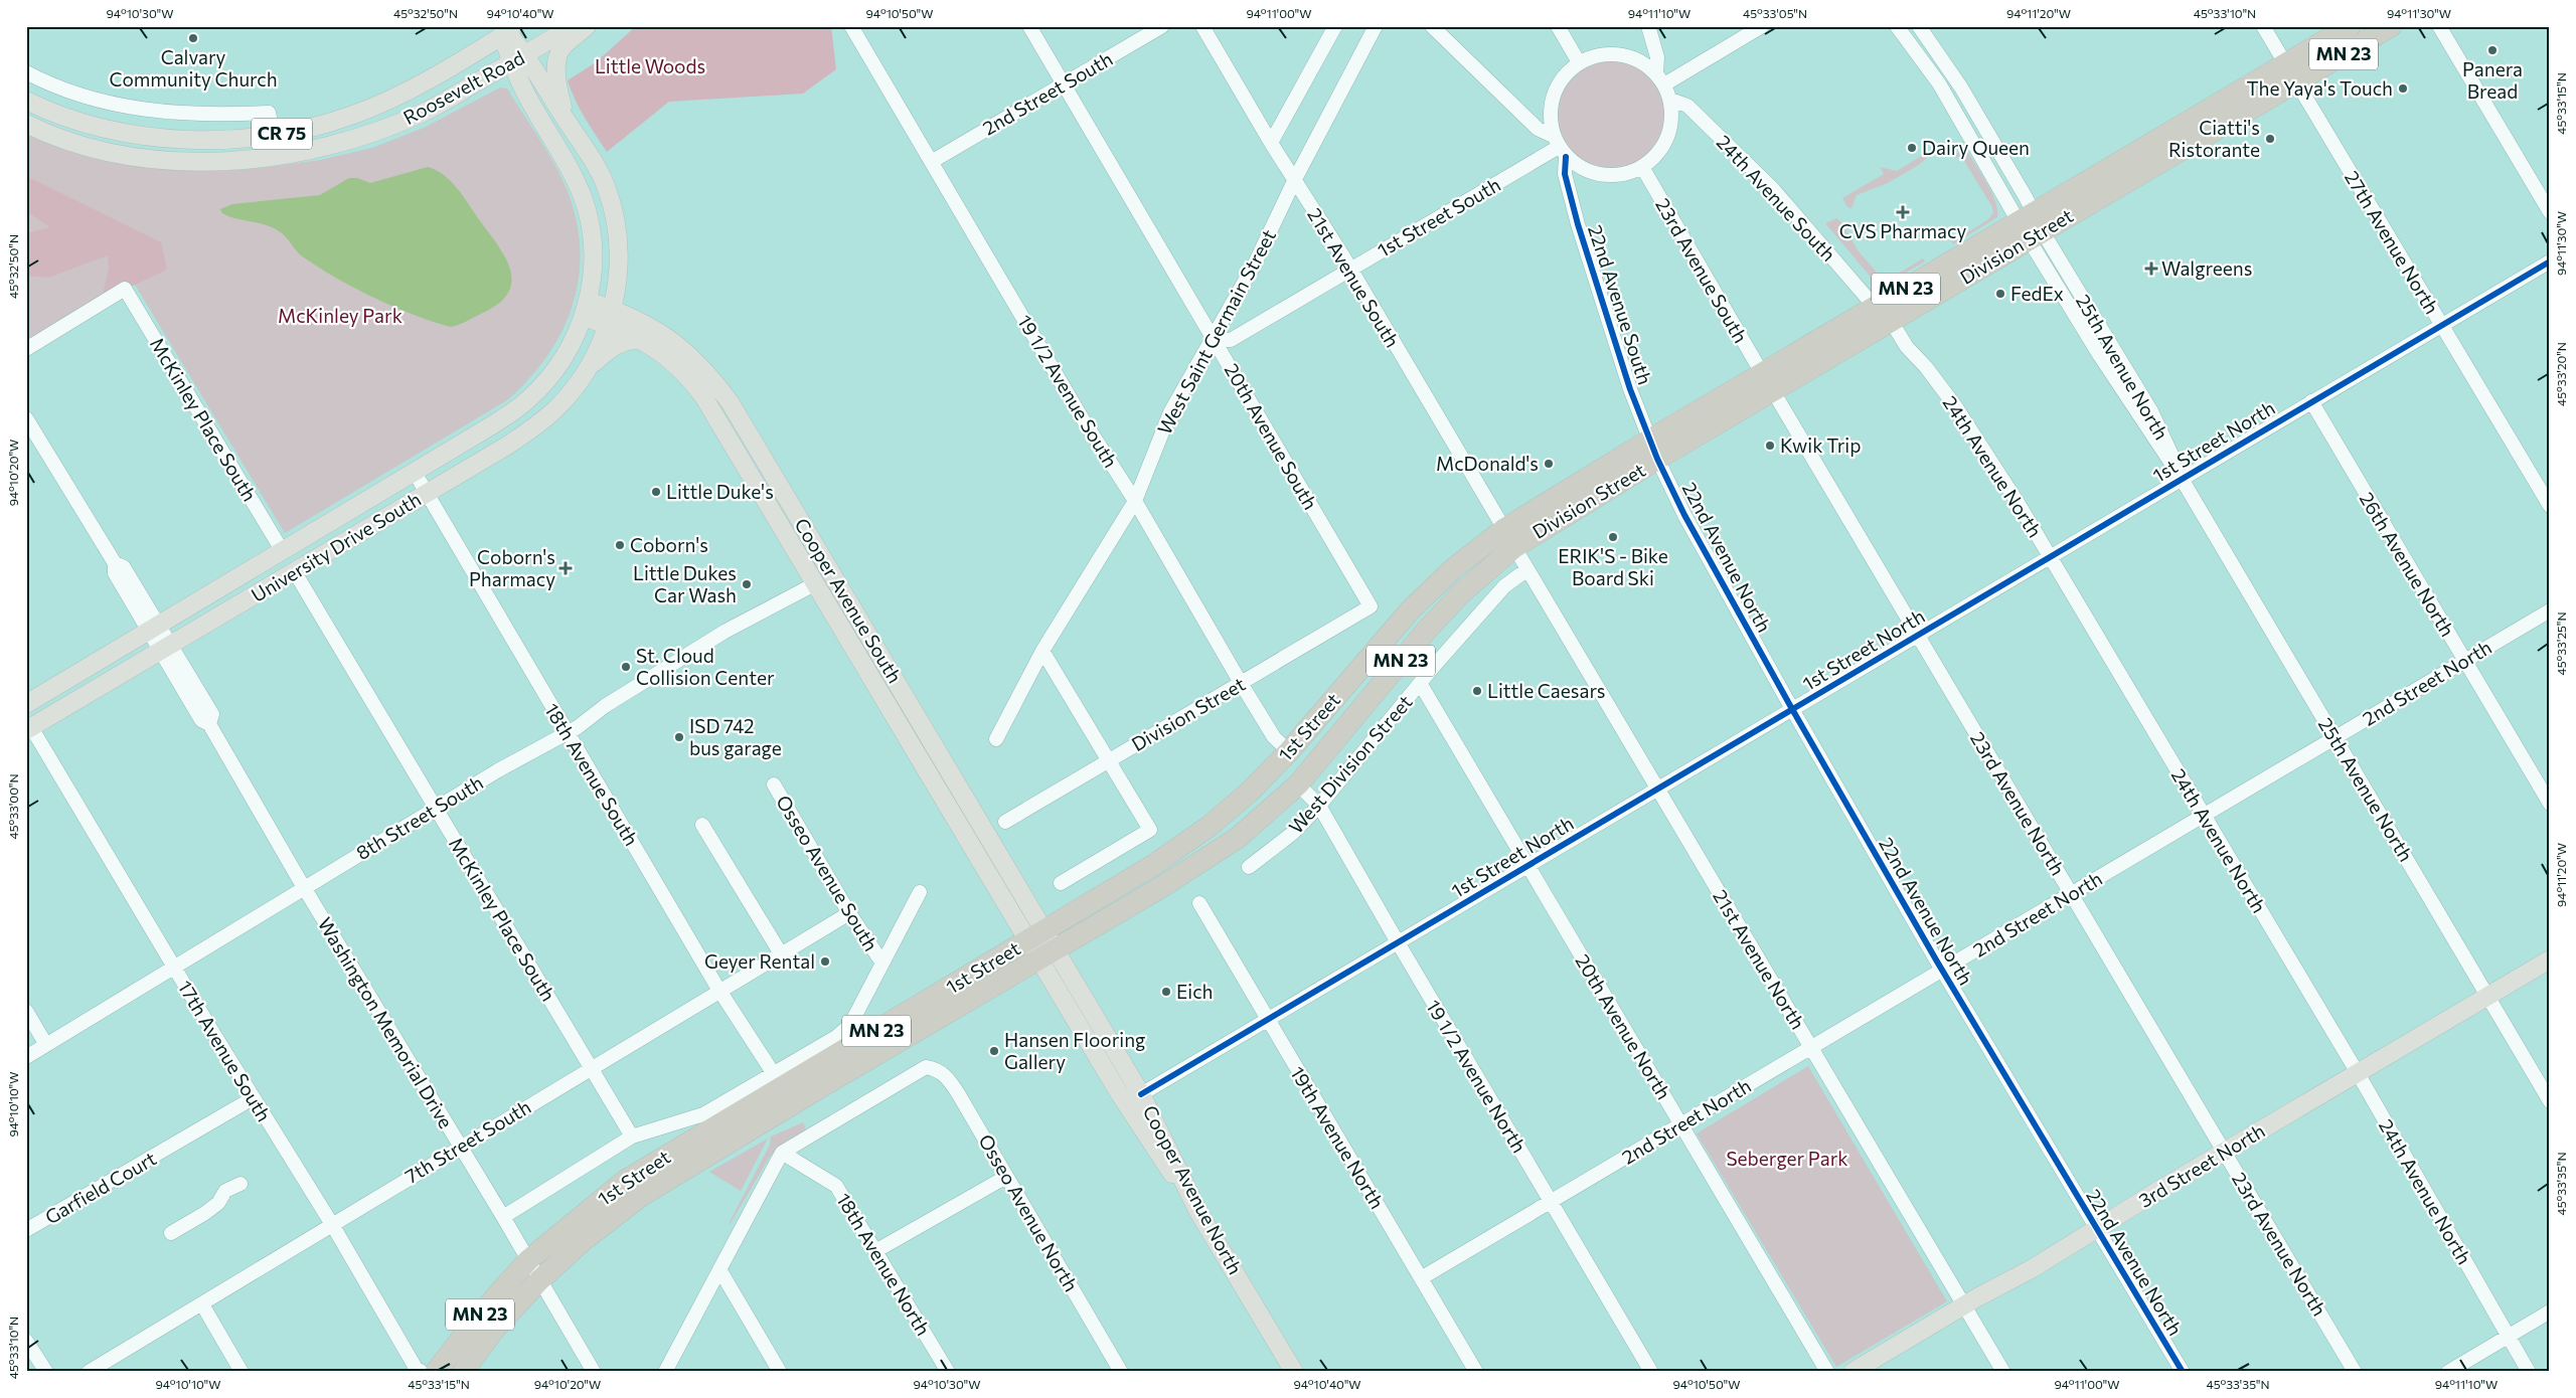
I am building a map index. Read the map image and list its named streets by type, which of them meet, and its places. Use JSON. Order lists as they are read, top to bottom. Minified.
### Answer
{"streets":{"highway":["MN 23","Division Street","1st Street"],"main road":["Roosevelt Road","CR 75","University Drive South","Cooper Avenue South","3rd Street North","Cooper Avenue North"],"street":["2nd Street South","24th Avenue South","1st Street South","27th Avenue North","23rd Avenue South","21st Avenue South","22nd Avenue South","West Saint Germain Street","25th Avenue North","19 1/2 Avenue South","McKinley Place South","20th Avenue South","1st Street North","24th Avenue North","22nd Avenue North","26th Avenue North","2nd Street North","West Division Street","18th Avenue South","23rd Avenue North","8th Street South","Osseo Avenue South","21st Avenue North","Washington Memorial Drive","20th Avenue North","17th Avenue South","19 1/2 Avenue North","19th Avenue North","7th Street South","Garfield Court","Osseo Avenue North","18th Avenue North"]},"crossings":[["2nd Street South","19 1/2 Avenue South"],["2nd Street South","20th Avenue South"],["24th Avenue South","1st Street South"],["24th Avenue South","Division Street"],["24th Avenue South","23rd Avenue South"],["24th Avenue South","22nd Avenue South"],["1st Street South","23rd Avenue South"],["1st Street South","21st Avenue South"],["1st Street South","22nd Avenue South"],["1st Street South","West Saint Germain Street"],["1st Street South","20th Avenue South"],["27th Avenue North","Division Street"],["27th Avenue North","1st Street North"],["Division Street","23rd Avenue South"],["Division Street","21st Avenue South"],["Division Street","22nd Avenue South"],["Division Street","25th Avenue North"],["Division Street","19 1/2 Avenue South"],["Division Street","20th Avenue South"],["Division Street","24th Avenue North"],["Division Street","22nd Avenue North"],["Division Street","1st Street"],["Division Street","23rd Avenue North"],["Division Street","21st Avenue North"],["23rd Avenue South","22nd Avenue South"],["23rd Avenue South","23rd Avenue North"],["21st Avenue South","West Saint Germain Street"],["21st Avenue South","1st Street"],["21st Avenue South","21st Avenue North"],["22nd Avenue South","22nd Avenue North"],["West Saint Germain Street","19 1/2 Avenue South"],["West Saint Germain Street","20th Avenue South"],["25th Avenue North","1st Street North"],["25th Avenue North","2nd Street North"],["25th Avenue North","3rd Street North"],["19 1/2 Avenue South","1st Street"],["McKinley Place South","University Drive South"],["McKinley Place South","8th Street South"],["McKinley Place South","7th Street South"],["1st Street North","24th Avenue North"],["1st Street North","22nd Avenue North"],["1st Street North","26th Avenue North"],["1st Street North","23rd Avenue North"],["1st Street North","21st Avenue North"],["1st Street North","20th Avenue North"],["1st Street North","19 1/2 Avenue North"],["1st Street North","19th Avenue North"],["1st Street North","Cooper Avenue North"],["24th Avenue North","2nd Street North"],["24th Avenue North","3rd Street North"],["University Drive South","Cooper Avenue South"],["University Drive South","18th Avenue South"],["University Drive South","Washington Memorial Drive"],["University Drive South","17th Avenue South"],["22nd Avenue North","2nd Street North"],["22nd Avenue North","3rd Street North"],["26th Avenue North","2nd Street North"],["Cooper Avenue South","1st Street"],["Cooper Avenue South","Cooper Avenue North"],["2nd Street North","23rd Avenue North"],["2nd Street North","21st Avenue North"],["2nd Street North","20th Avenue North"],["2nd Street North","19 1/2 Avenue North"],["2nd Street North","19th Avenue North"],["1st Street","21st Avenue North"],["1st Street","Washington Memorial Drive"],["1st Street","19 1/2 Avenue North"],["1st Street","Cooper Avenue North"],["West Division Street","21st Avenue North"],["West Division Street","20th Avenue North"],["West Division Street","19 1/2 Avenue North"],["18th Avenue South","8th Street South"],["18th Avenue South","7th Street South"],["23rd Avenue North","3rd Street North"],["8th Street South","Washington Memorial Drive"],["8th Street South","17th Avenue South"],["Osseo Avenue South","7th Street South"],["21st Avenue North","3rd Street North"],["Washington Memorial Drive","7th Street South"],["17th Avenue South","7th Street South"],["17th Avenue South","Garfield Court"],["Osseo Avenue North","18th Avenue North"]],"parks":["Little Woods","McKinley Park","Seberger Park"],"places":{"other":["Calvary Community Church","Panera Bread","The Yaya's Touch","Ciatti's Ristorante","Dairy Queen","FedEx","Kwik Trip","McDonald's","Little Duke's","ERIK'S - Bike Board Ski","Coborn's","Little Dukes Car Wash","St. Cloud Collision Center","Little Caesars","ISD 742 bus garage","Geyer Rental","Eich","Hansen Flooring Gallery"],"health":["CVS Pharmacy","Walgreens","Coborn's Pharmacy"]},"coordinates":["94°10'30\"W","45°32'50\"N","94°10'40\"W","94°10'50\"W","94°11'00\"W","94°11'10\"W","45°33'05\"N","94°11'20\"W","45°33'10\"N","94°11'30\"W","45°33'15\"N","45°33'20\"N","94°10'20\"W","45°33'25\"N","45°33'00\"N","94°10'10\"W","45°33'35\"N"]}
